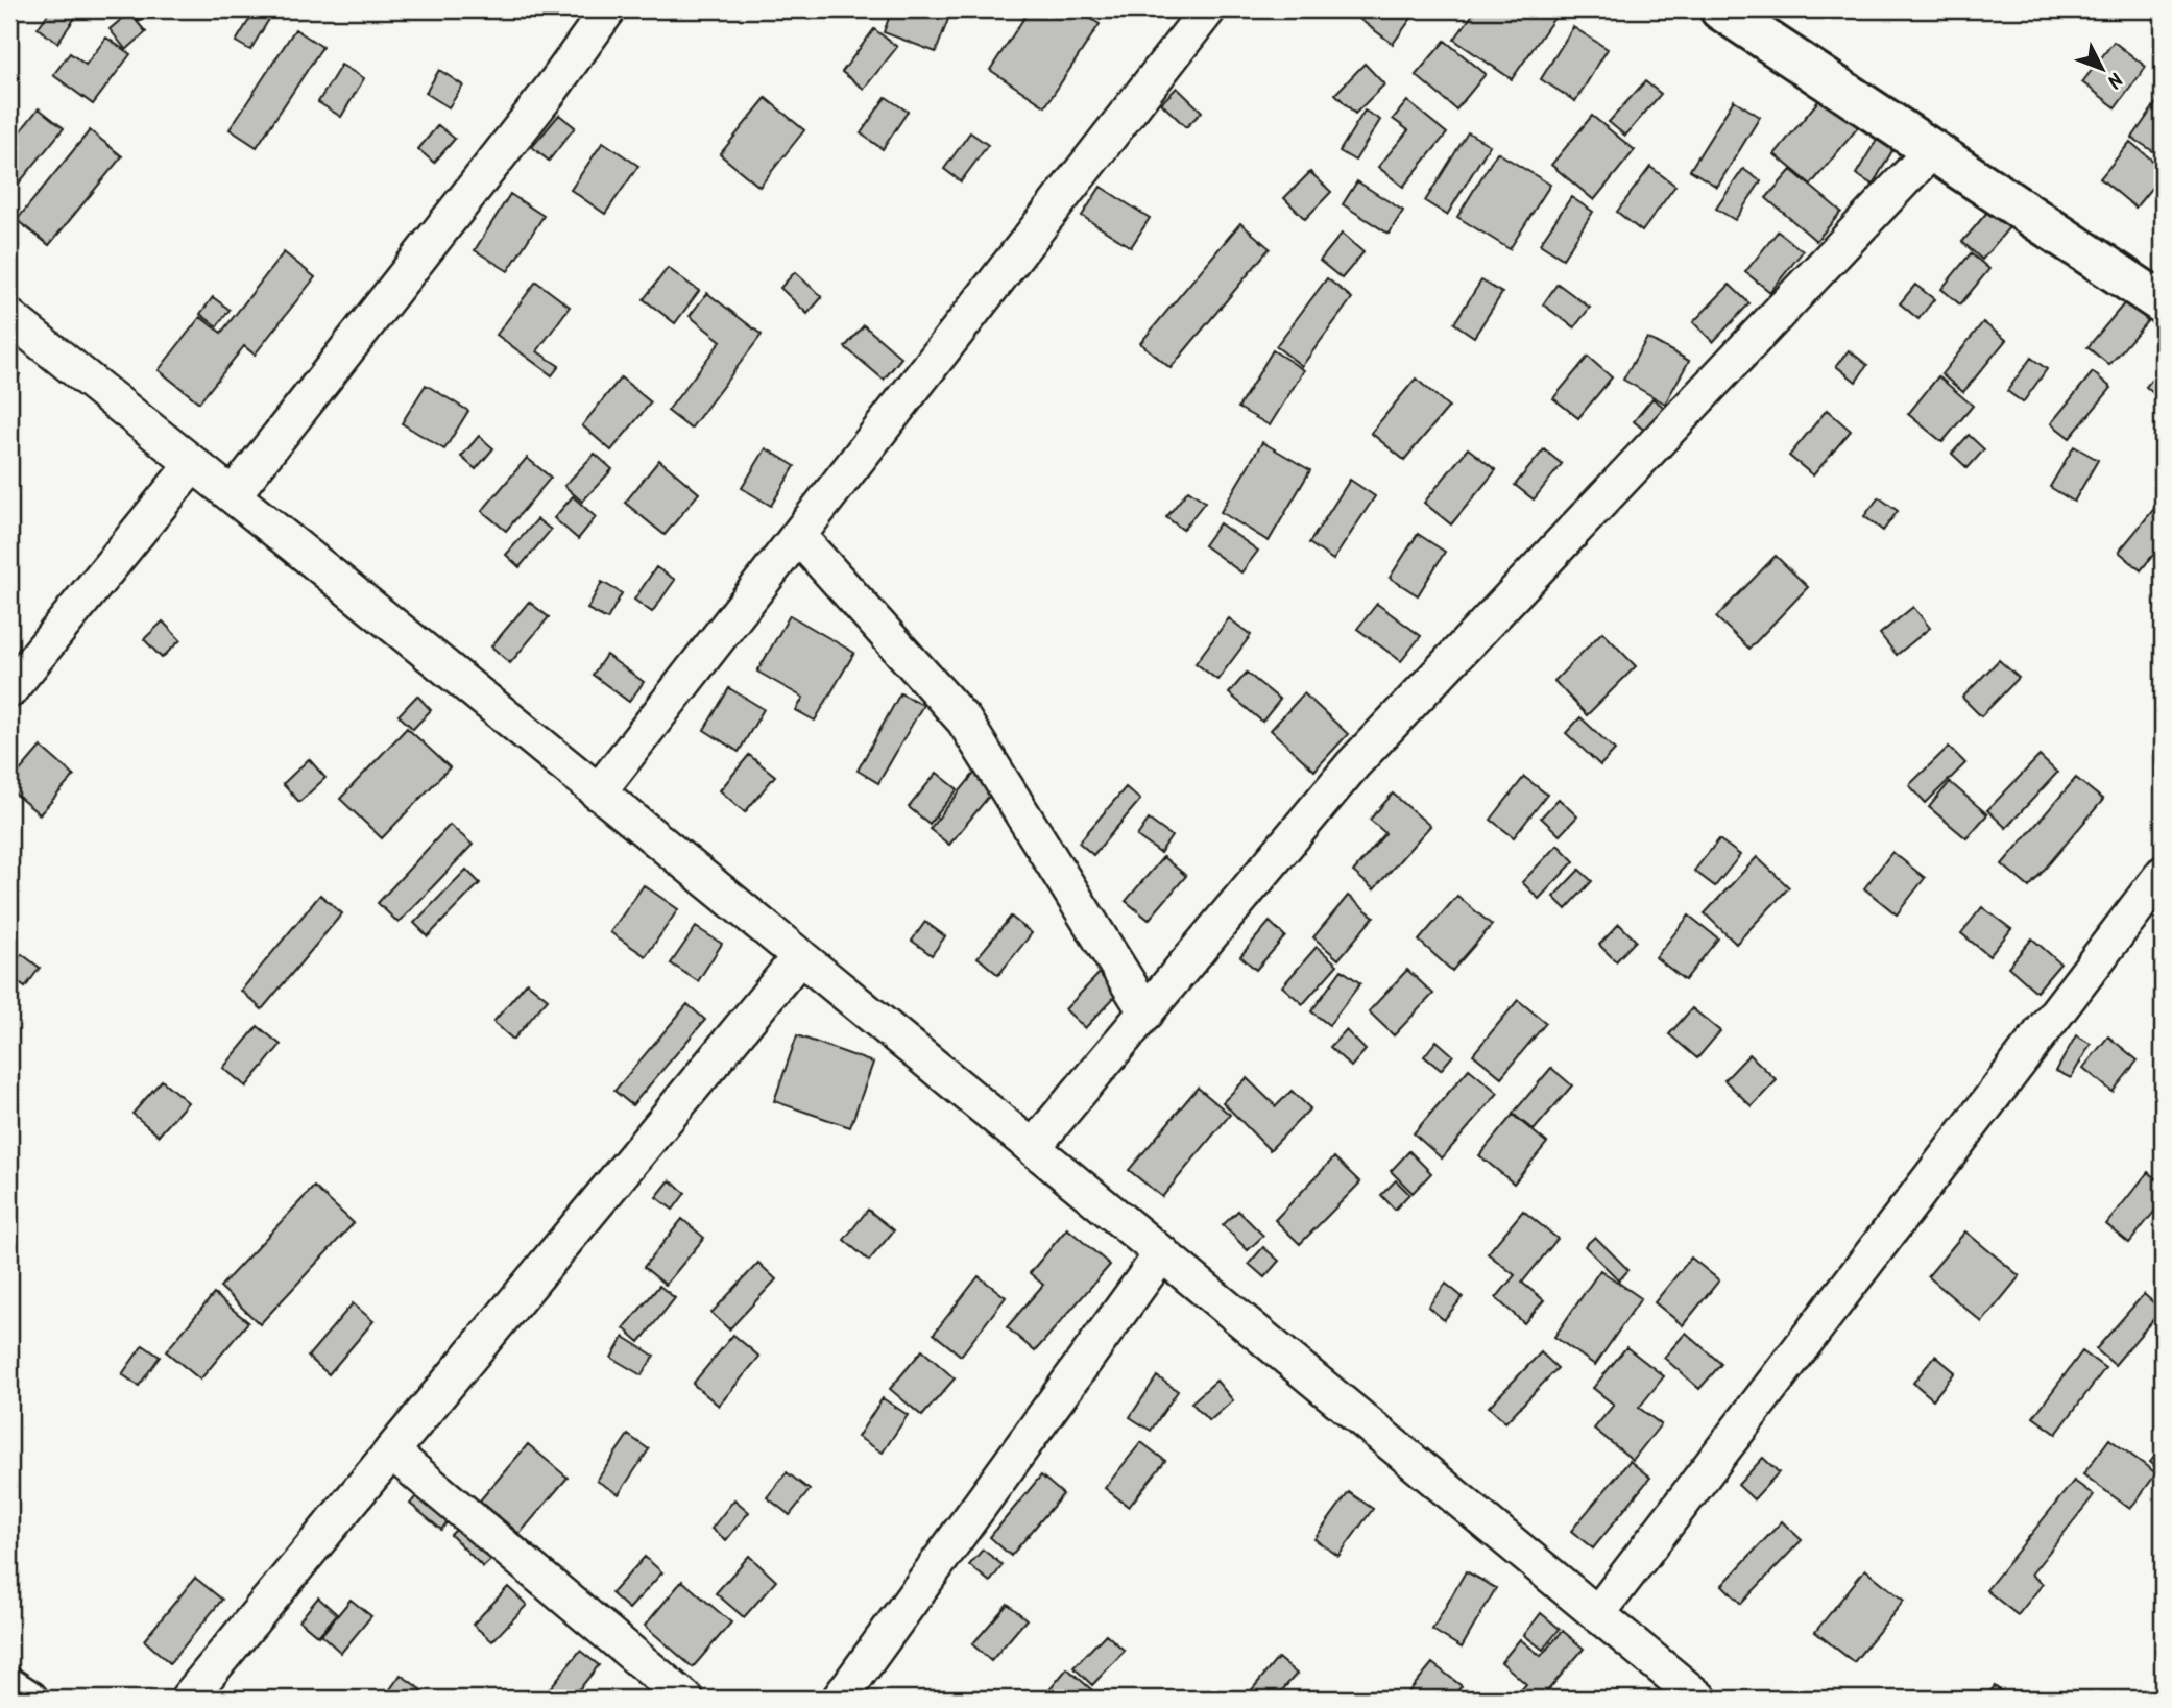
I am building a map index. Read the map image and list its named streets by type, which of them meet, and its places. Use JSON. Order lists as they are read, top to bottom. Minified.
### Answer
{"north":"bottom right"}
